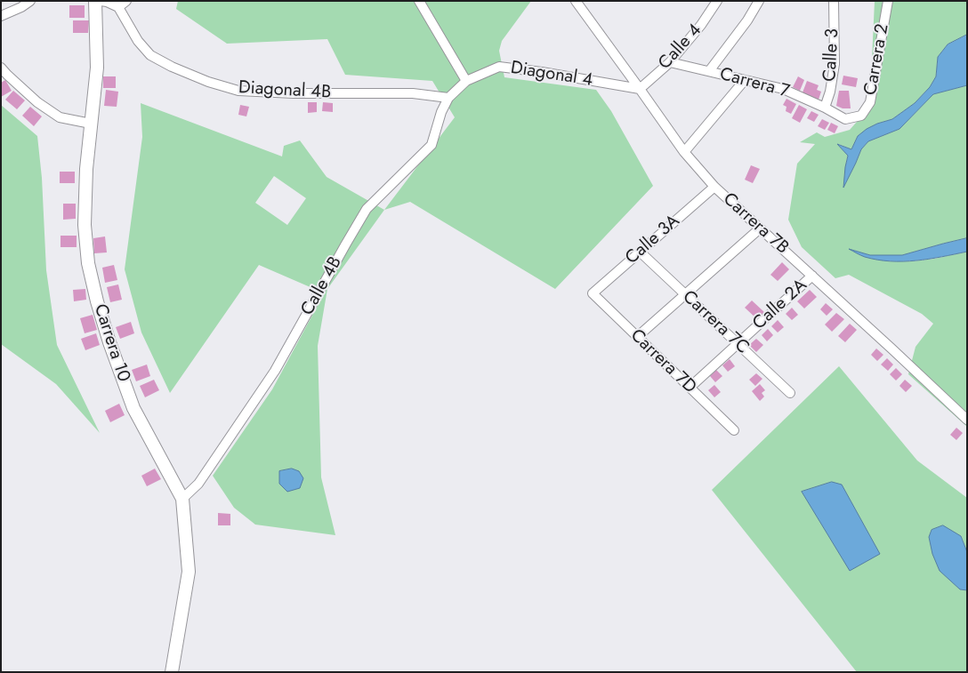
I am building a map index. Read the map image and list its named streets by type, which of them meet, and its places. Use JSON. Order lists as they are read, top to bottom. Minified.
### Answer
{"streets":{"street":["Calle 4","Calle 3","Carrera 2","Diagonal 4","Carrera 7","Diagonal 4B","Carrera 7B","Calle 3A","Calle 4B","Calle 2A","Carrera 7C","Carrera 10","Carrera 7D"]},"crossings":[["Calle 4","Diagonal 4"],["Calle 4","Carrera 7"],["Calle 4","Carrera 7B"],["Calle 3","Carrera 7"],["Carrera 2","Carrera 7"],["Diagonal 4","Carrera 7B"],["Diagonal 4","Calle 4B"],["Diagonal 4B","Calle 4B"],["Carrera 7B","Calle 3A"],["Carrera 7B","Calle 2A"],["Calle 3A","Carrera 7C"],["Calle 3A","Carrera 7D"],["Calle 4B","Carrera 10"],["Calle 2A","Carrera 7C"],["Calle 2A","Carrera 7D"]]}
